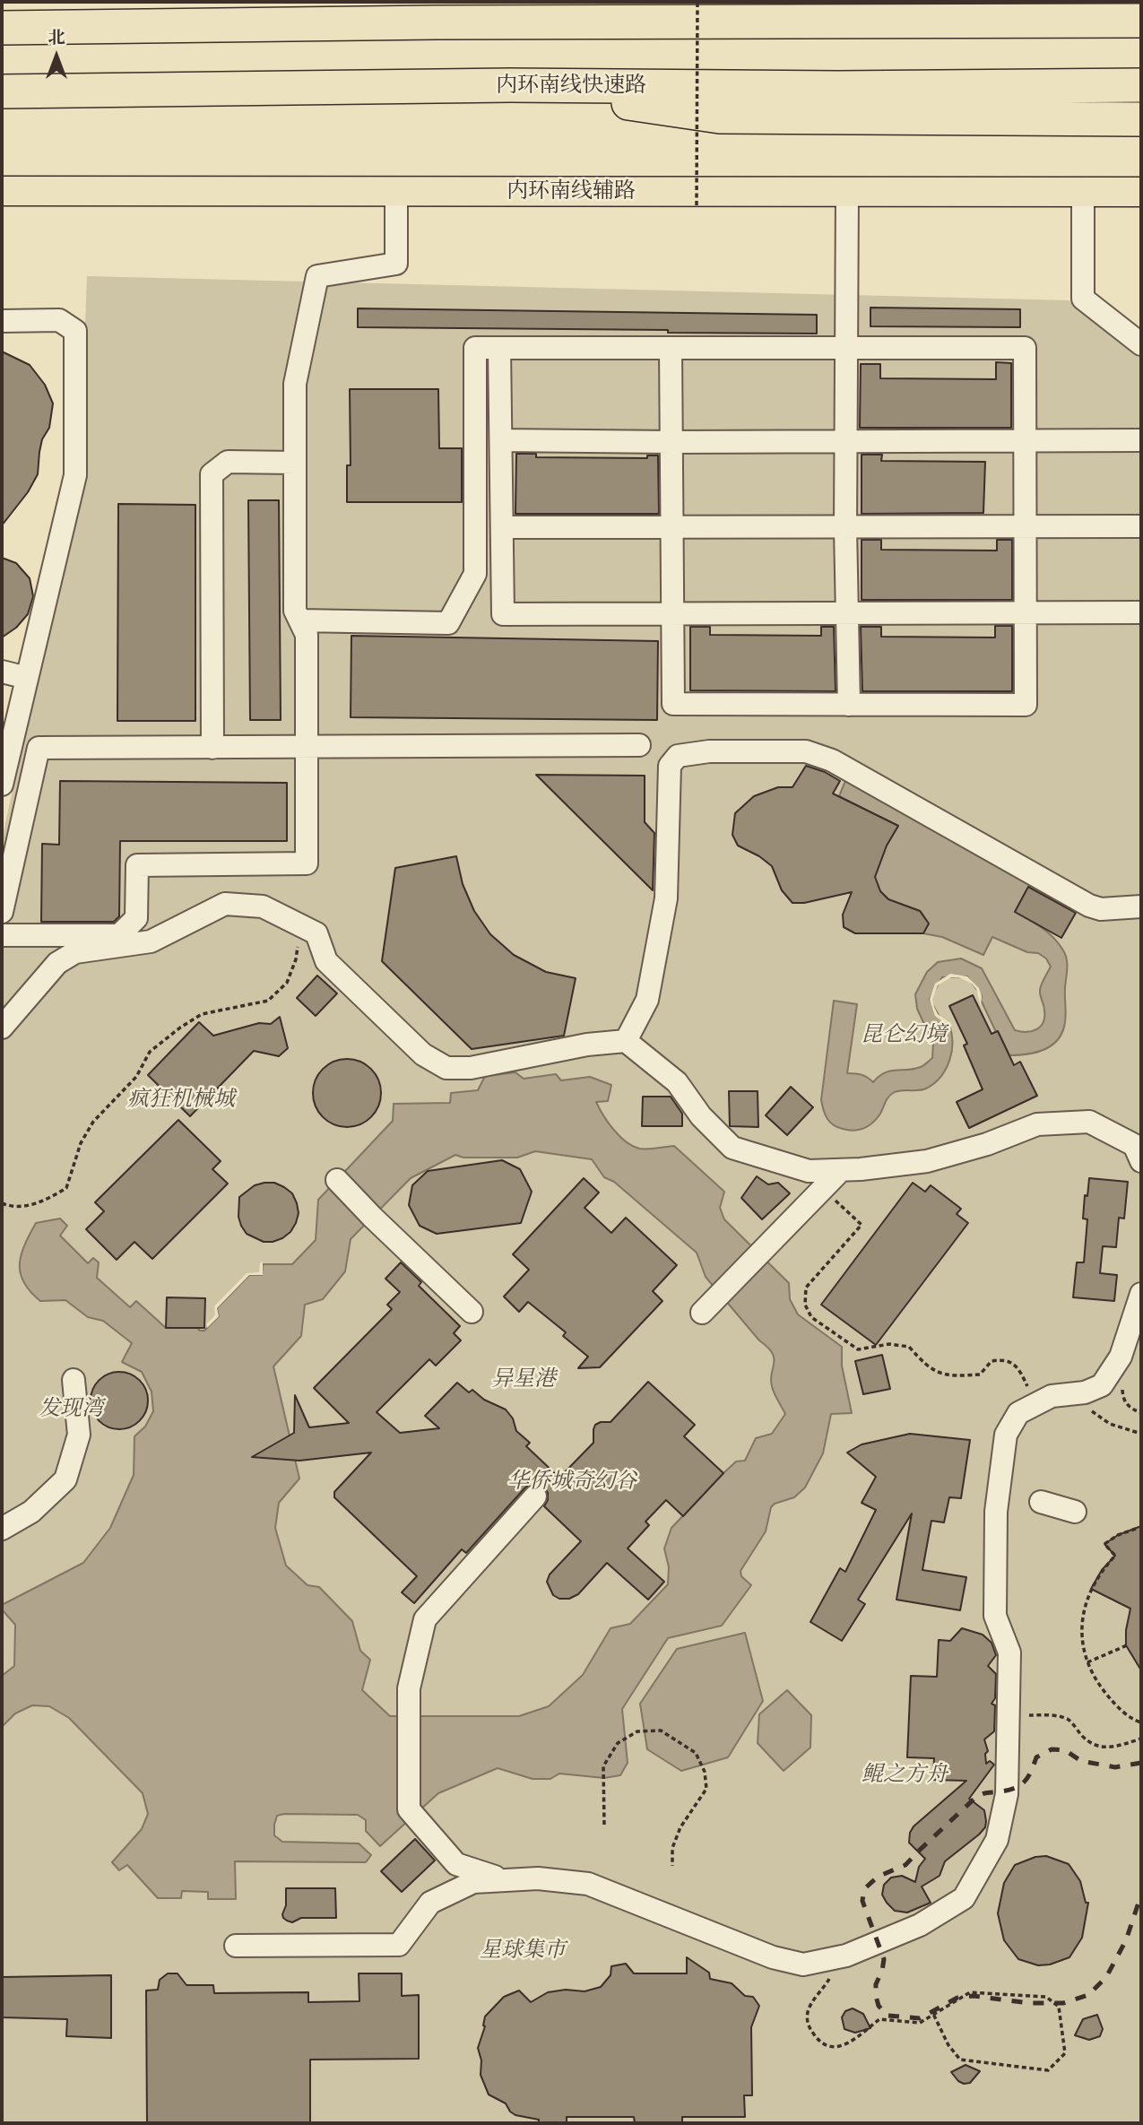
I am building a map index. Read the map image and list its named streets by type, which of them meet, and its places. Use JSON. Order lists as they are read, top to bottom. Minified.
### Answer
{"streets":{"highway":["内环南线快速路"],"main road":["内环南线辅路"]},"parks":["昆仑幻境","疯狂机械城","异星港","发现湾","华侨城奇幻谷","鲲之方舟","星球集市"],"north":"top"}
